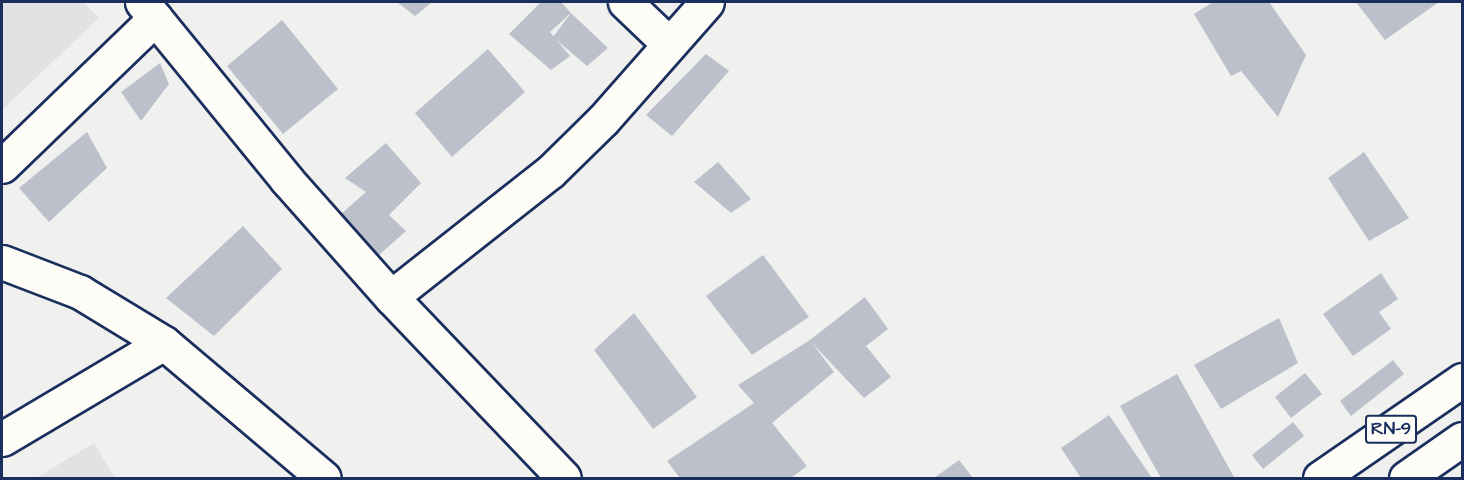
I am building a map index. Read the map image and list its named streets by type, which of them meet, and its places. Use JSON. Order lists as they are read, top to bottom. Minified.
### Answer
{"streets":{"street":["RN-9"]}}
